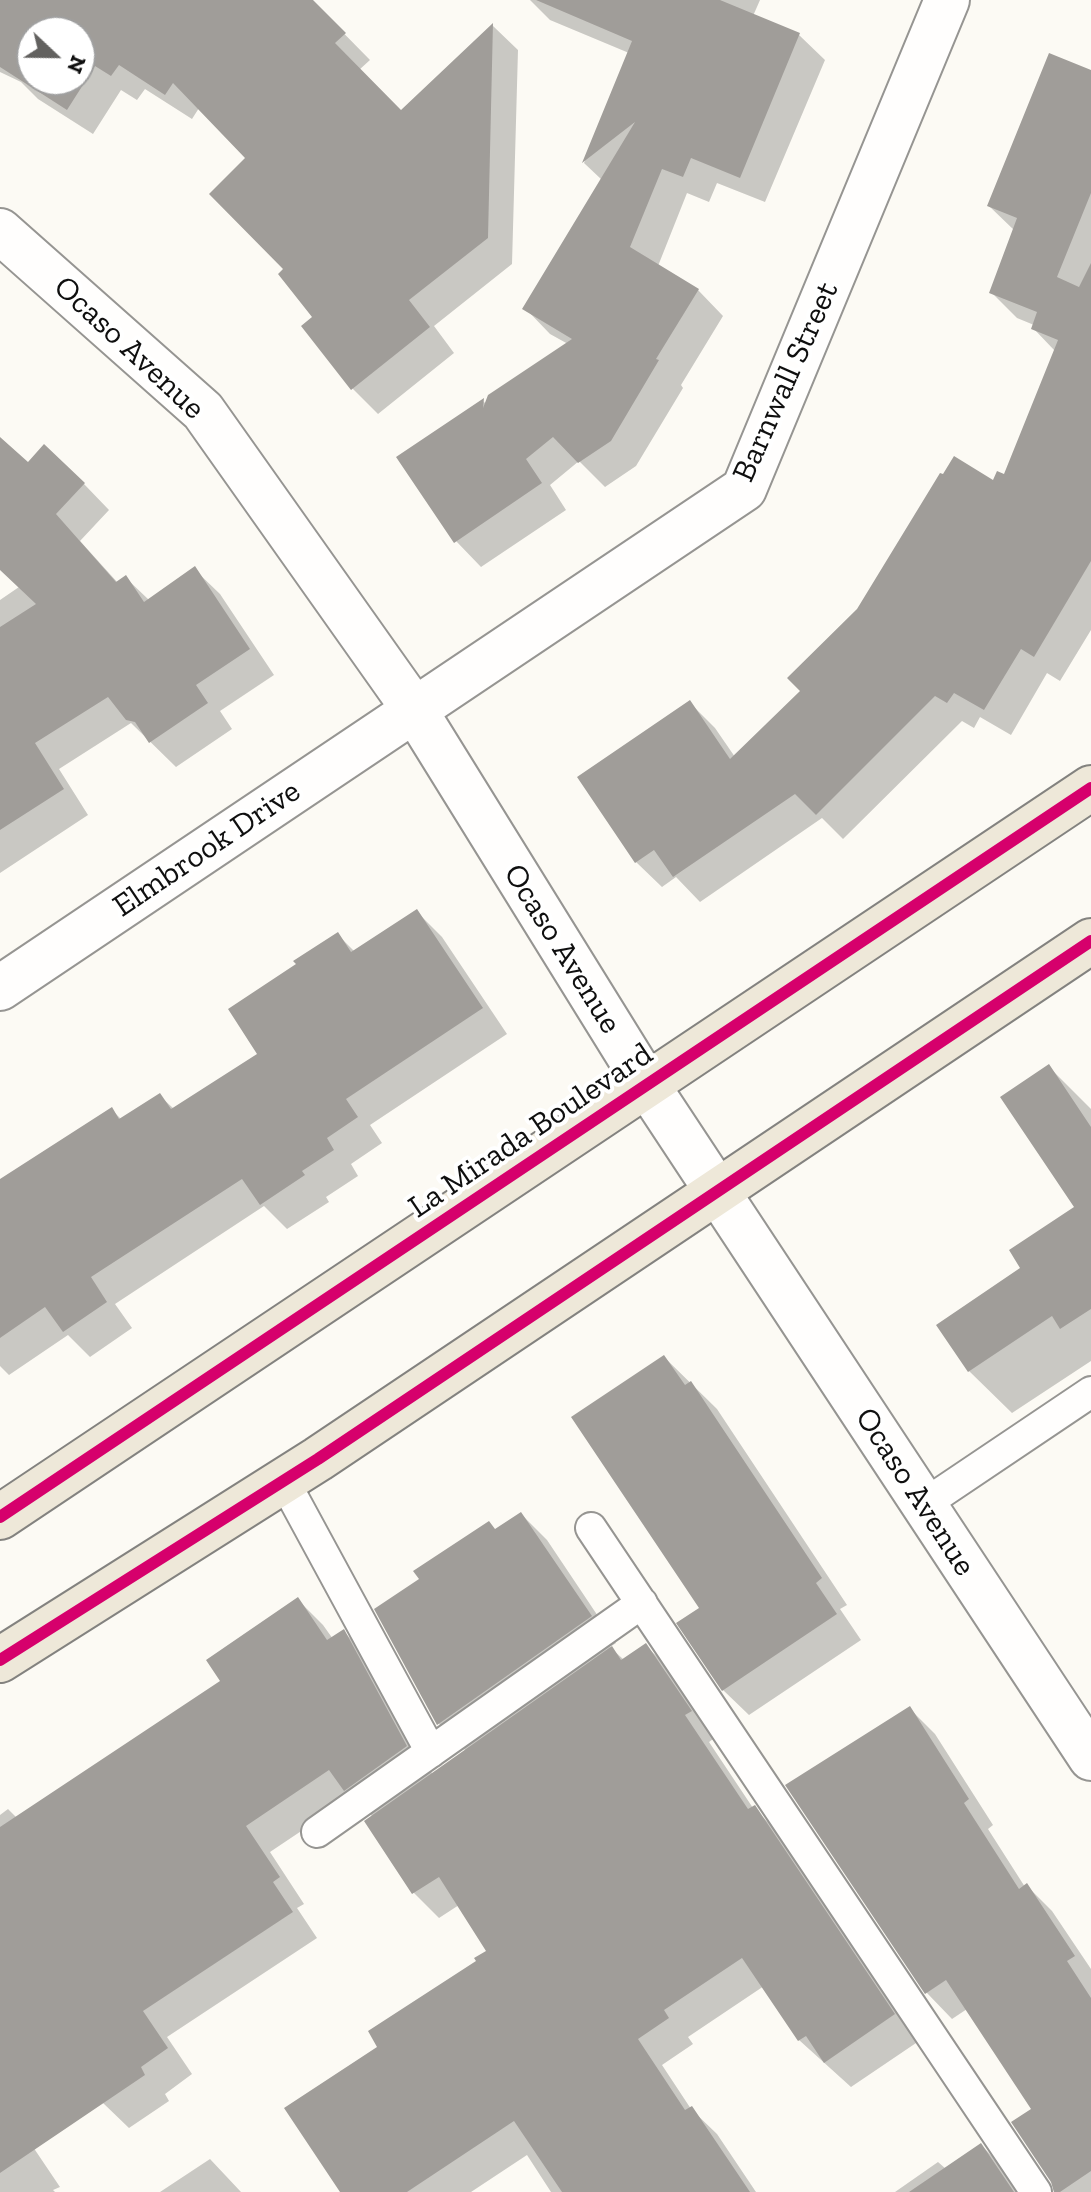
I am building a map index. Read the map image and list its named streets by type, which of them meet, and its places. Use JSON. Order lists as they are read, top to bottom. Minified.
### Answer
{"streets":{"main road":["La Mirada Boulevard"],"street":["Ocaso Avenue","Barnwall Street","Elmbrook Drive"]},"crossings":[["Ocaso Avenue","Barnwall Street"],["Ocaso Avenue","Elmbrook Drive"],["Ocaso Avenue","La Mirada Boulevard"],["Barnwall Street","Elmbrook Drive"]],"north":"right"}
